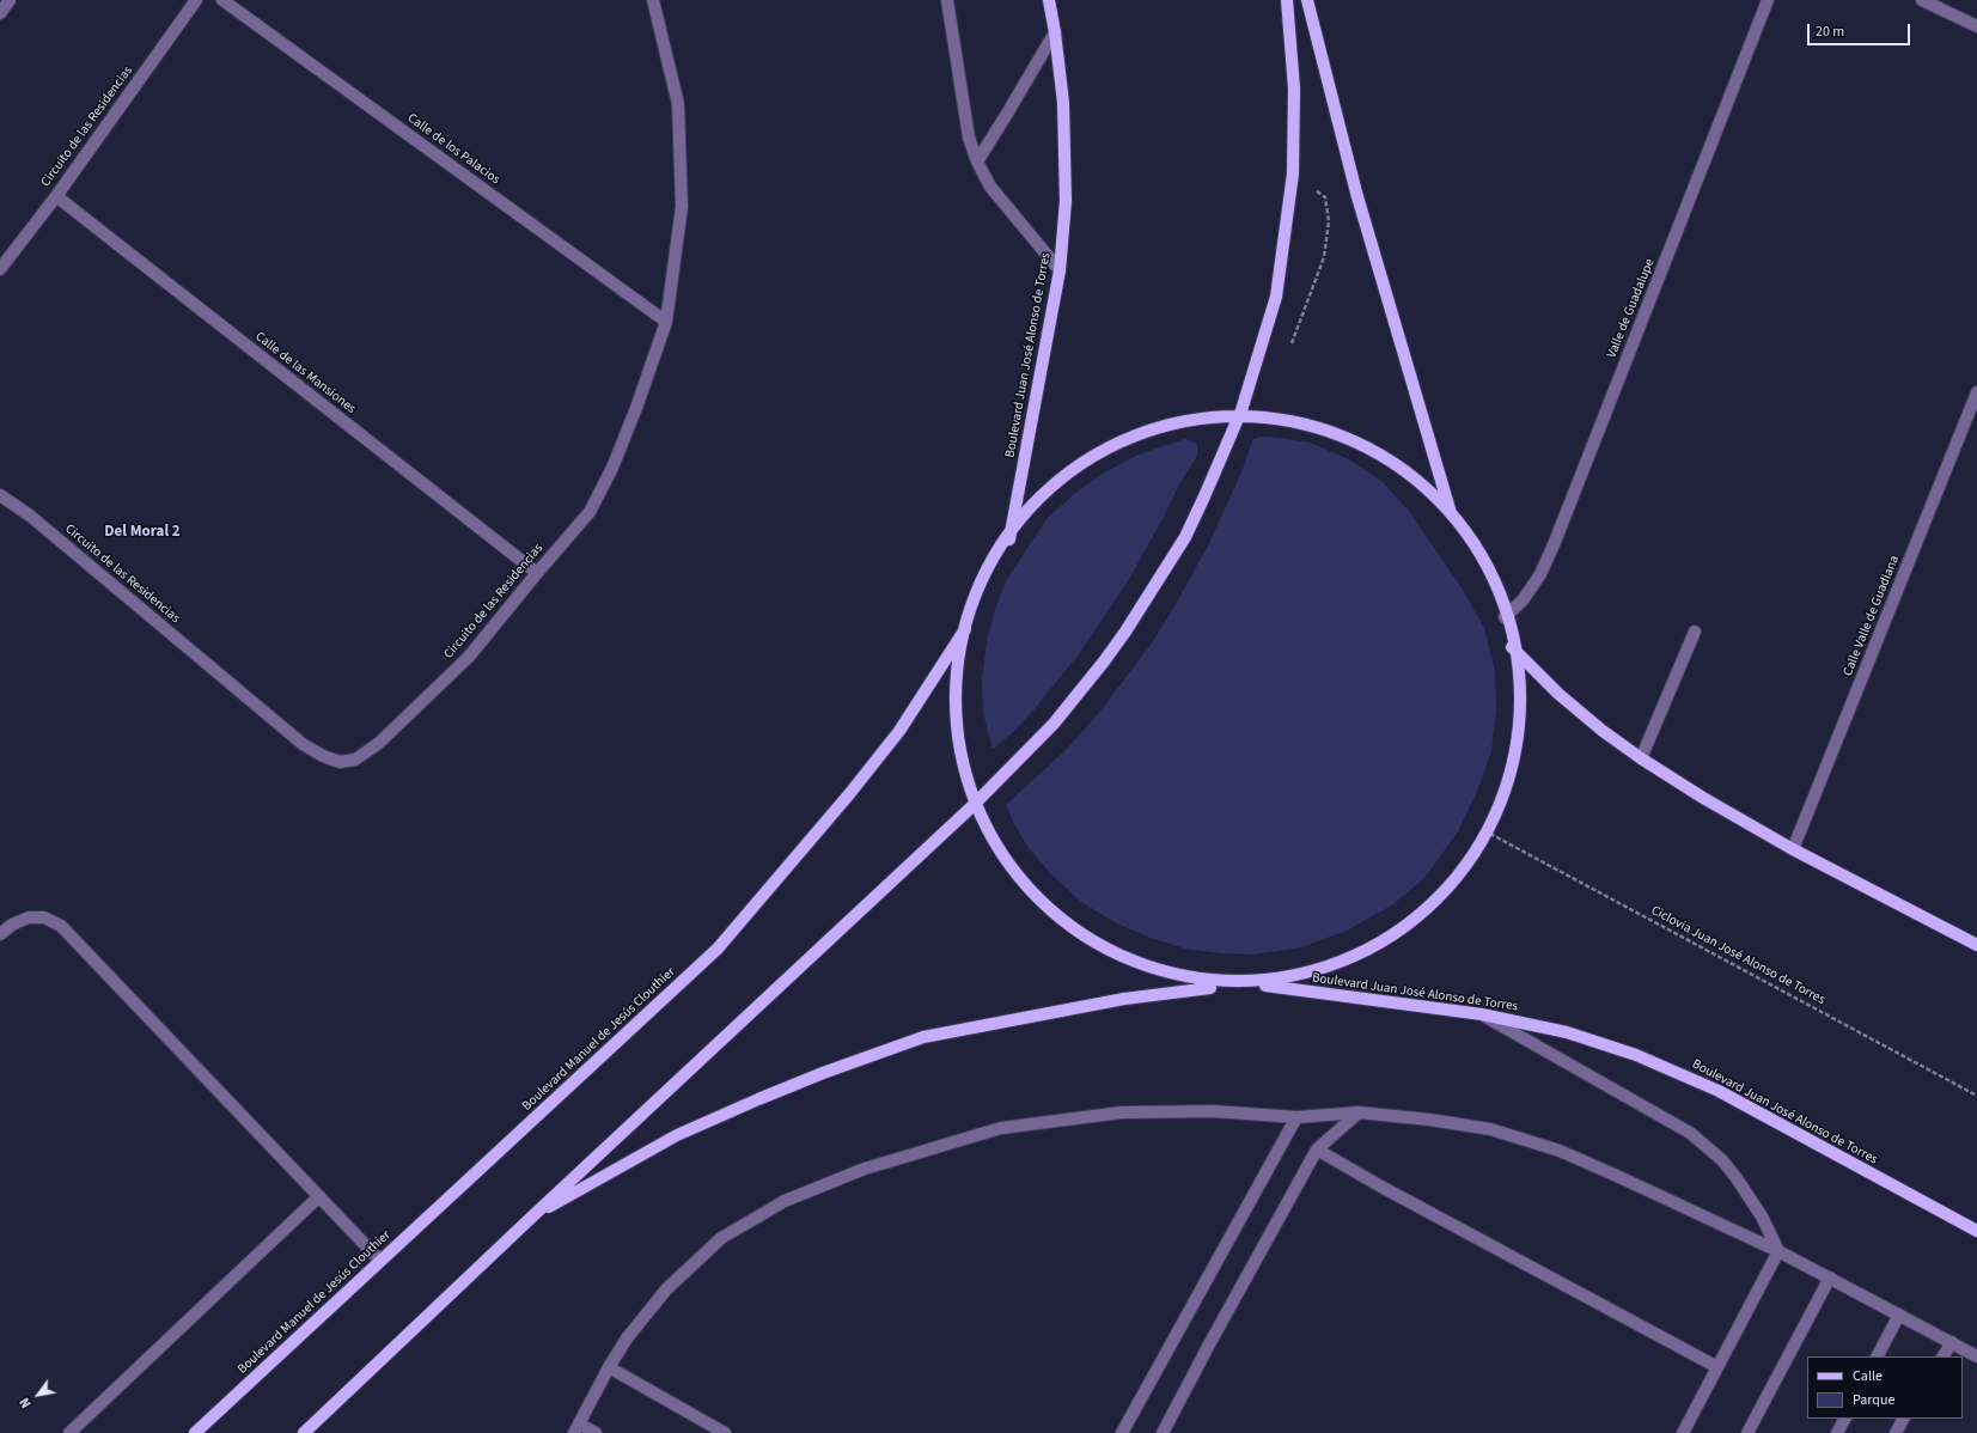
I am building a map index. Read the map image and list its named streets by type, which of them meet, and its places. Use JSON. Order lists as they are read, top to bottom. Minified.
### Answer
{"streets":{"main road":["Boulevard Juan José Alonso de Torres","Boulevard Manuel de Jesús Clouthier"],"street":["Circuito de las Residencias","Calle de los Palacios","Valle de Guadalupe","Calle de las Mansiones","Calle Valle de Guadiana"],"path":["Ciclovia Juan José Alonso de Torres"]},"crossings":[["Circuito de las Residencias","Calle de los Palacios"],["Circuito de las Residencias","Calle de las Mansiones"]],"districts":["Del Moral 2"],"legend":["Calle","Parque"],"scale_bar":"20 m","north":"bottom left"}
